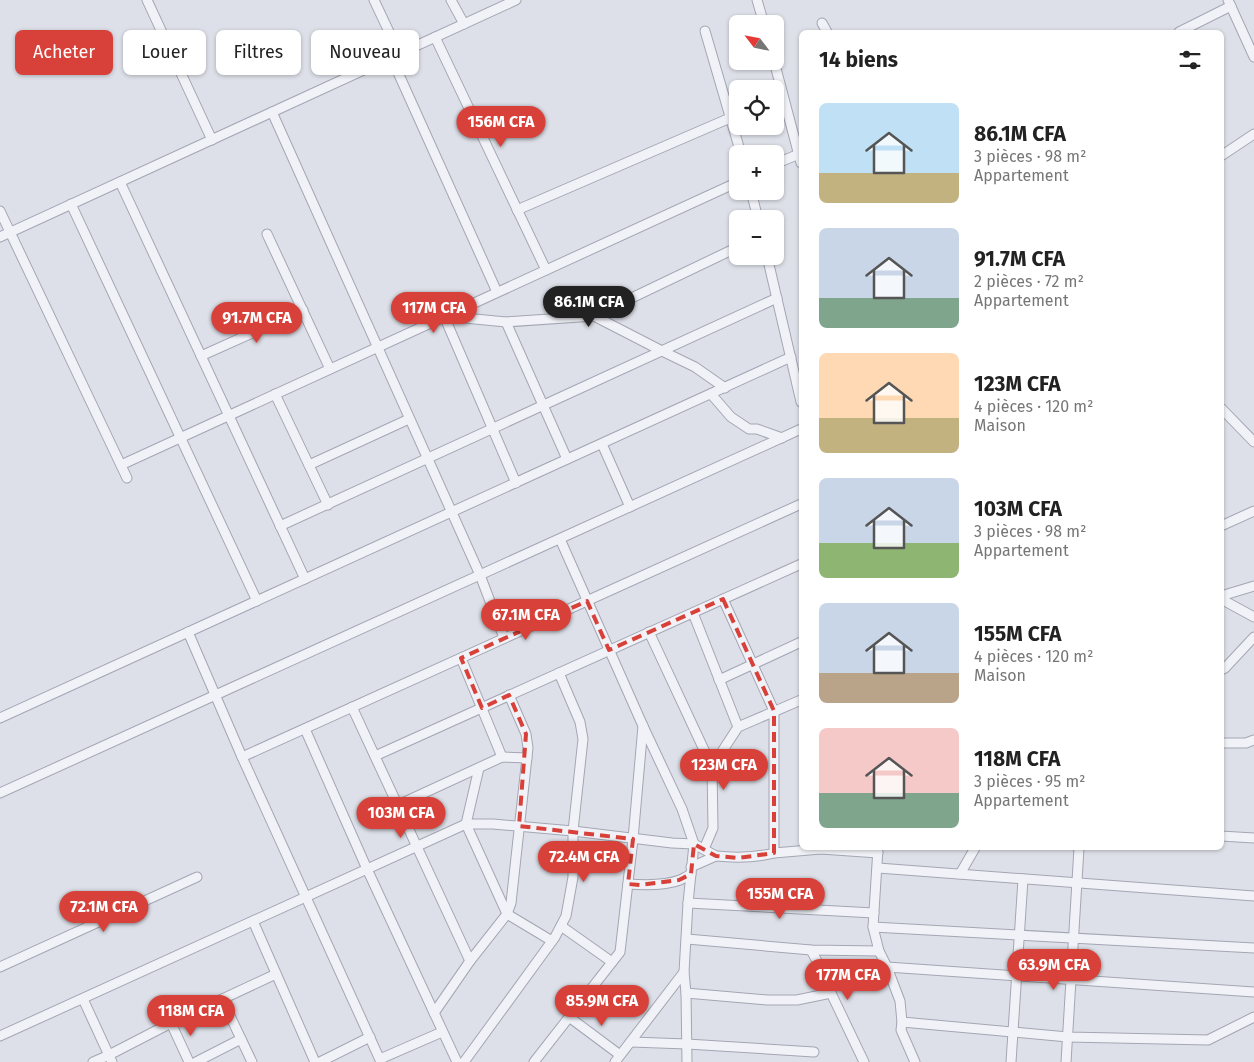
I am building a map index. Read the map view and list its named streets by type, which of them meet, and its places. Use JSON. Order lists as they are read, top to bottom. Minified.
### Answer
{"north":"top left","page":{"map_buttons":["+","−"],"chip":["Acheter","Louer","Filtres","Nouveau"],"heading":"14 biens","list":[{"name":"86.1M CFA","note":"3 pièces · 98 m² · Appartement"},{"name":"91.7M CFA","note":"2 pièces · 72 m² · Appartement"},{"name":"123M CFA","note":"4 pièces · 120 m² · Maison"},{"name":"103M CFA","note":"3 pièces · 98 m² · Appartement"},{"name":"155M CFA","note":"4 pièces · 120 m² · Maison"},{"name":"118M CFA","note":"3 pièces · 95 m² · Appartement"}],"price":["156M CFA","86.1M CFA","117M CFA","91.7M CFA","67.1M CFA","123M CFA","103M CFA","72.4M CFA","155M CFA","72.1M CFA","63.9M CFA","177M CFA","85.9M CFA","118M CFA"]}}
